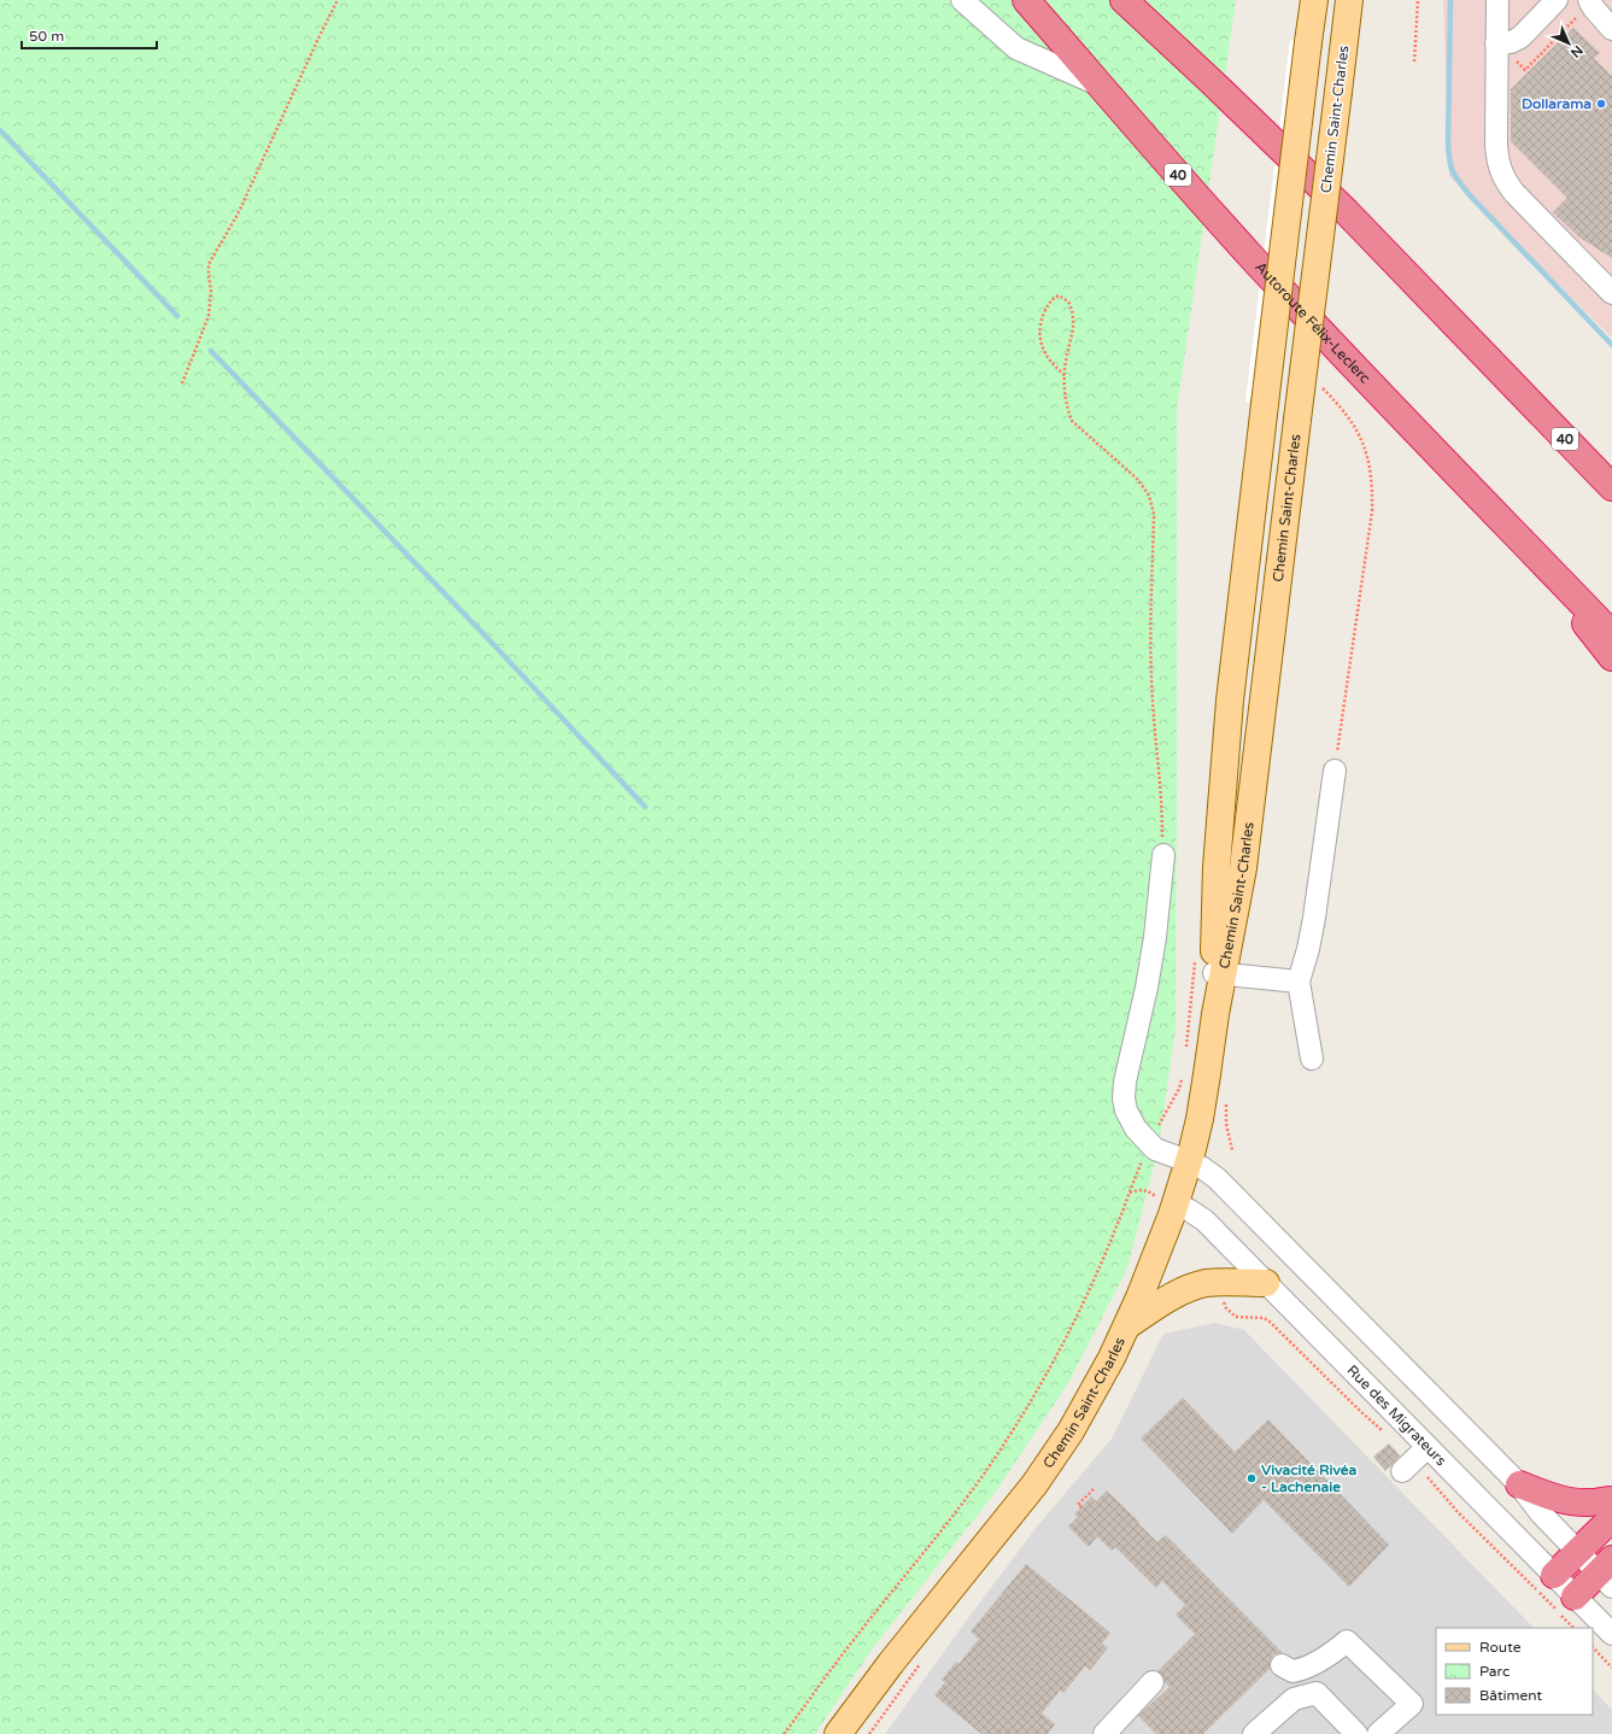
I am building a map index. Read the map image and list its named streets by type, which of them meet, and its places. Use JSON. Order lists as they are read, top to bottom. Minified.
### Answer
{"streets":{"highway":["40","Autoroute Félix-Leclerc"],"main road":["Chemin Saint-Charles"],"street":["Rue des Migrateurs"]},"crossings":[["Chemin Saint-Charles","Rue des Migrateurs"]],"places":["Dollarama","Vivacité Rivéa - Lachenaie"],"legend":["Route","Parc","Bâtiment"],"scale_bar":"50 m","north":"bottom right"}
